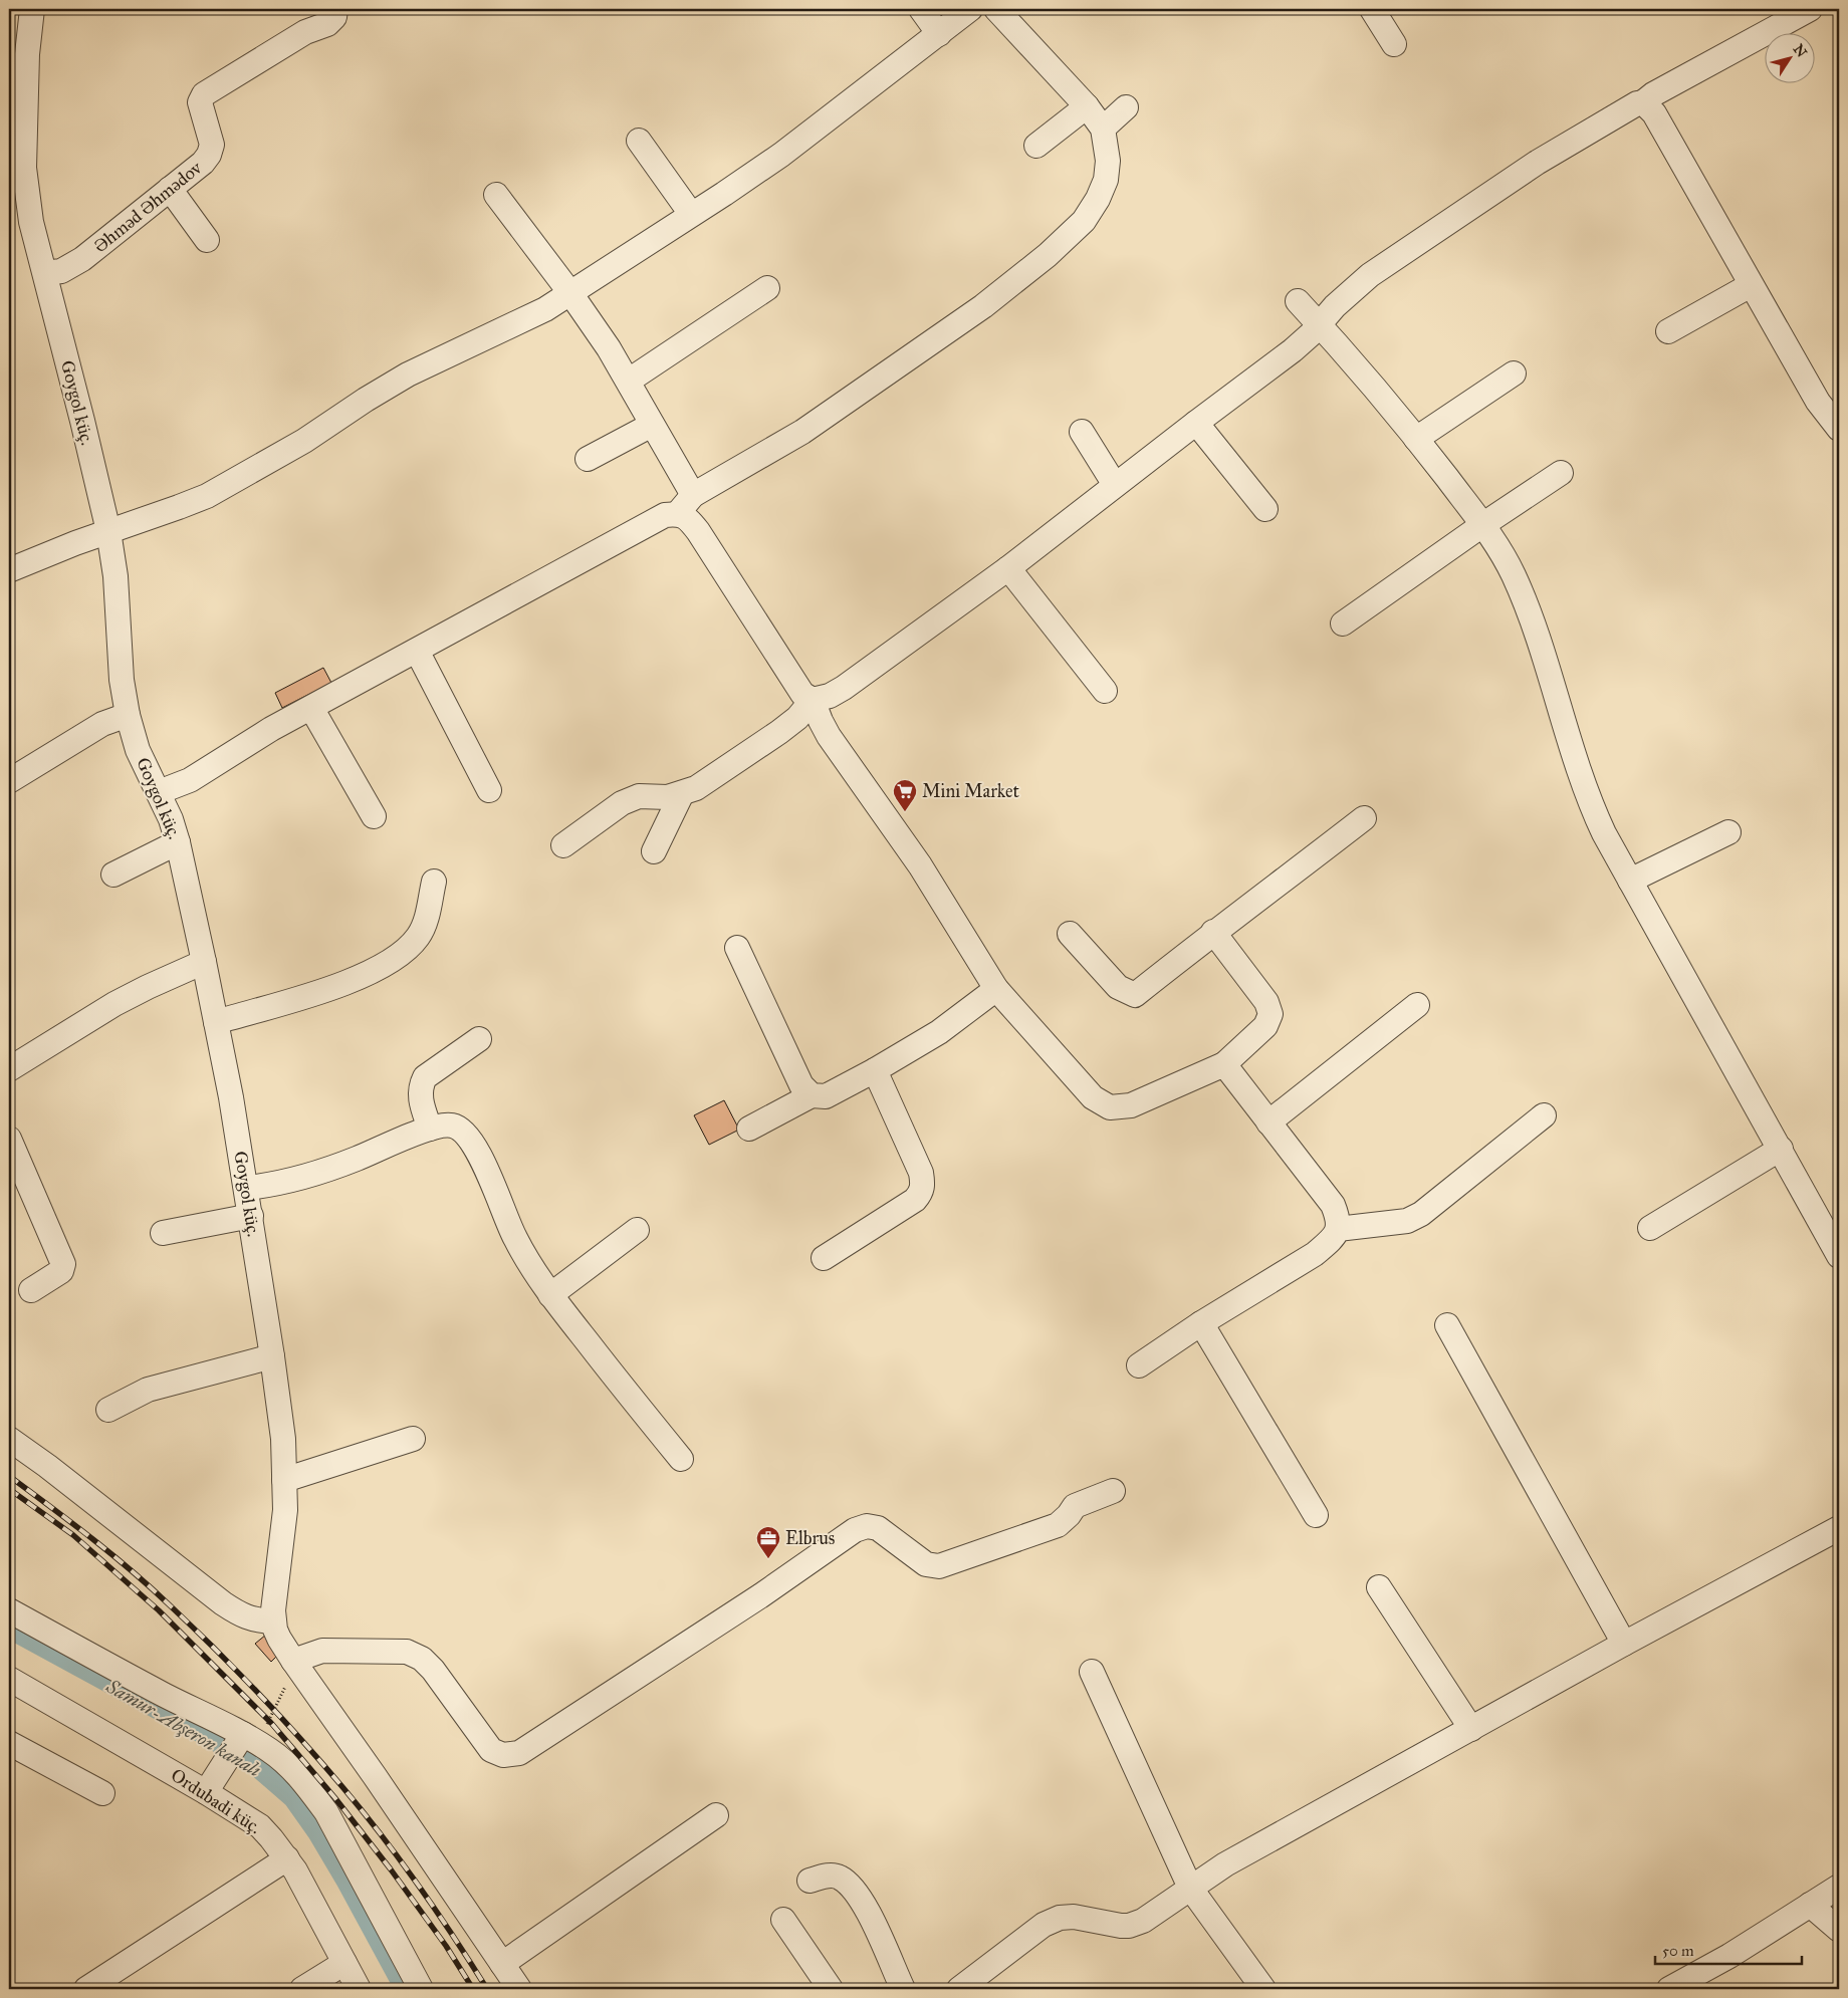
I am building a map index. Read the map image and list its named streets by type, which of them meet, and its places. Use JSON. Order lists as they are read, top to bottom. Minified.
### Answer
{"streets":{"street":["Əhməd Əhmədov","Goygol küç.","Ordubadi küç."]},"crossings":[["Əhməd Əhmədov","Goygol küç."]],"water":["Samur-Abşeron kanalı"],"places":{"supermarket":["Mini Market"],"office":["Elbrus"]},"scale_bar":"50 m","north":"top right"}
